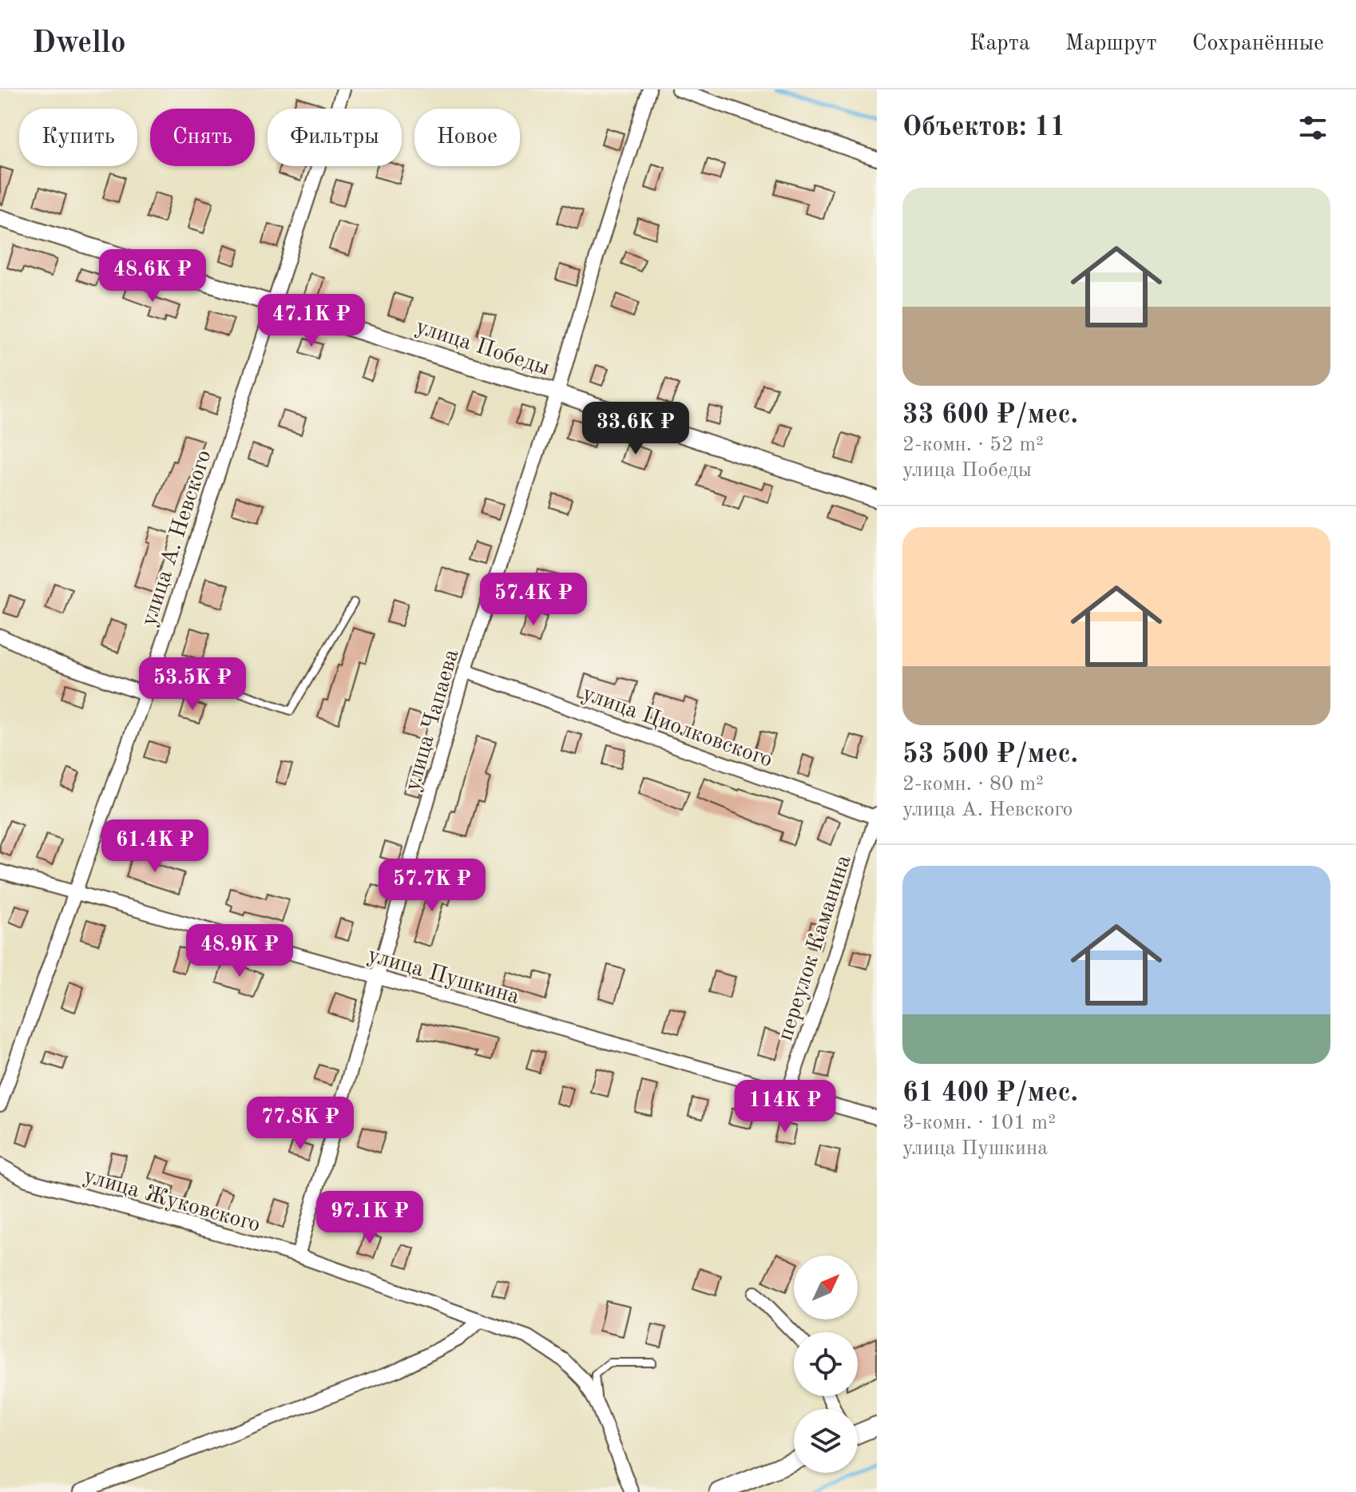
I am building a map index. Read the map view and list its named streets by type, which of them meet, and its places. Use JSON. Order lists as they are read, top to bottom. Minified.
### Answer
{"streets":{"street":["улица Победы","улица А. Невского","улица Чапаева","улица Циолковского","переулок Каманина","улица Пушкина","улица Жуковского"]},"crossings":[["улица Победы","улица А. Невского"],["улица Победы","улица Чапаева"],["улица А. Невского","улица Пушкина"],["улица Чапаева","улица Циолковского"],["улица Чапаева","улица Пушкина"],["улица Чапаева","улица Жуковского"],["улица Циолковского","переулок Каманина"],["переулок Каманина","улица Пушкина"]],"north":"top right","page":{"header":"Dwello","nav":["Карта","Маршрут","Сохранённые"],"heading":"Объектов: 11","chip":["Купить","Снять","Фильтры","Новое"],"list":[{"name":"33 600 ₽/мес.","note":"2-комн. · 52 m² · улица Победы"},{"name":"53 500 ₽/мес.","note":"2-комн. · 80 m² · улица А. Невского"},{"name":"61 400 ₽/мес.","note":"3-комн. · 101 m² · улица Пушкина"}],"price":["48.6K ₽","47.1K ₽","33.6K ₽","57.4K ₽","53.5K ₽","61.4K ₽","57.7K ₽","48.9K ₽","114K ₽","77.8K ₽","97.1K ₽"]}}
